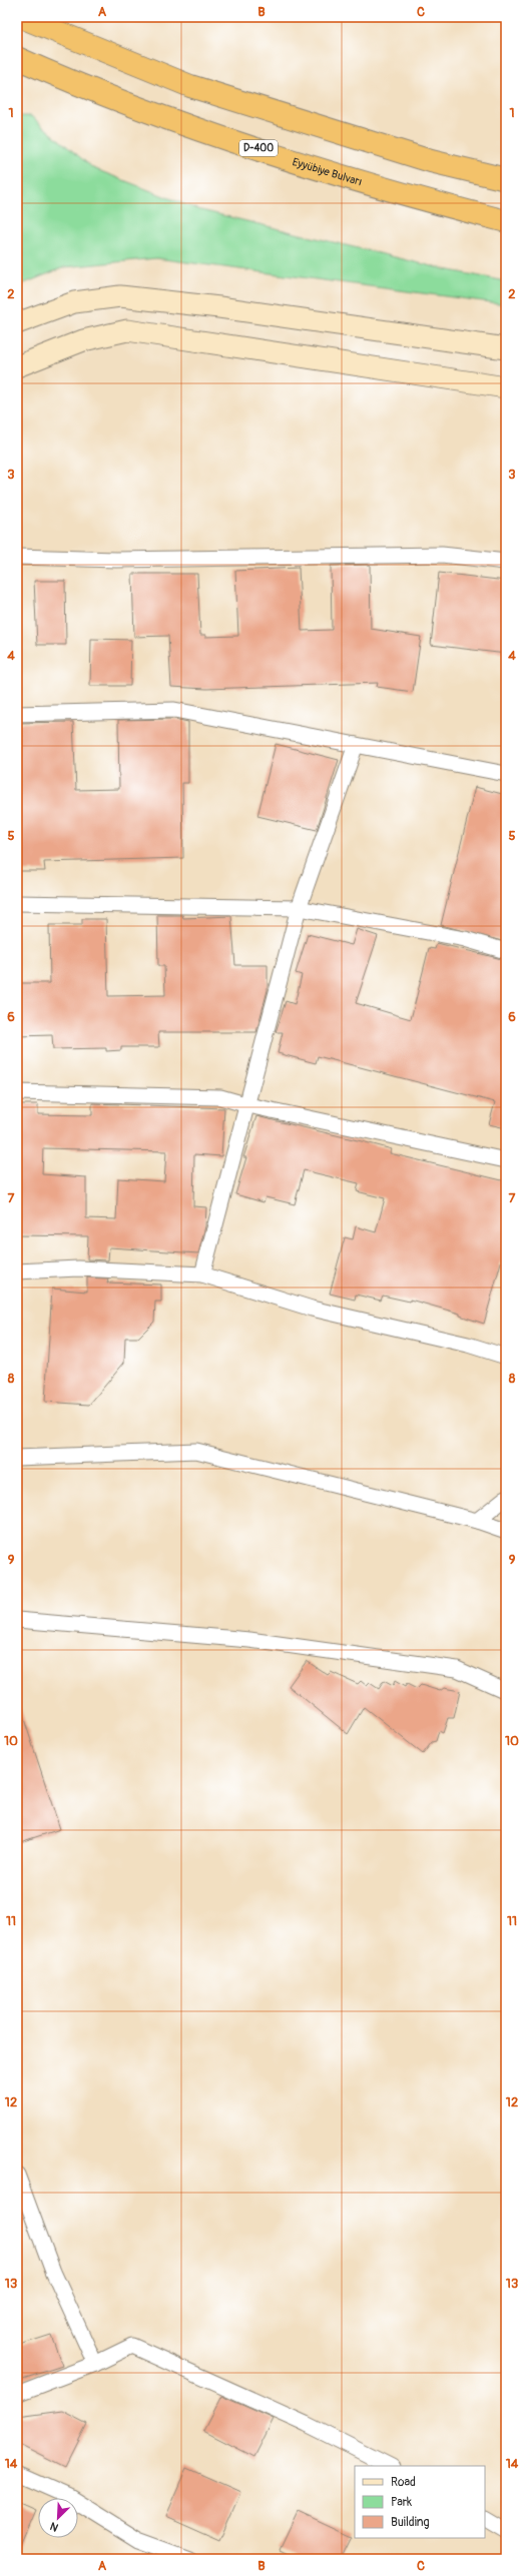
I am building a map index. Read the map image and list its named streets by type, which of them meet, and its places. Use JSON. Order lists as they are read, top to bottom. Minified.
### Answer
{"streets":{"highway":["D-400","Eyyübiye Bulvarı"]},"legend":["Road","Park","Building"],"north":"bottom left","grid":{"columns":["A","B","C"],"rows":["1","2","3","4","5","6","7","8","9","10","11","12","13","14"]}}
